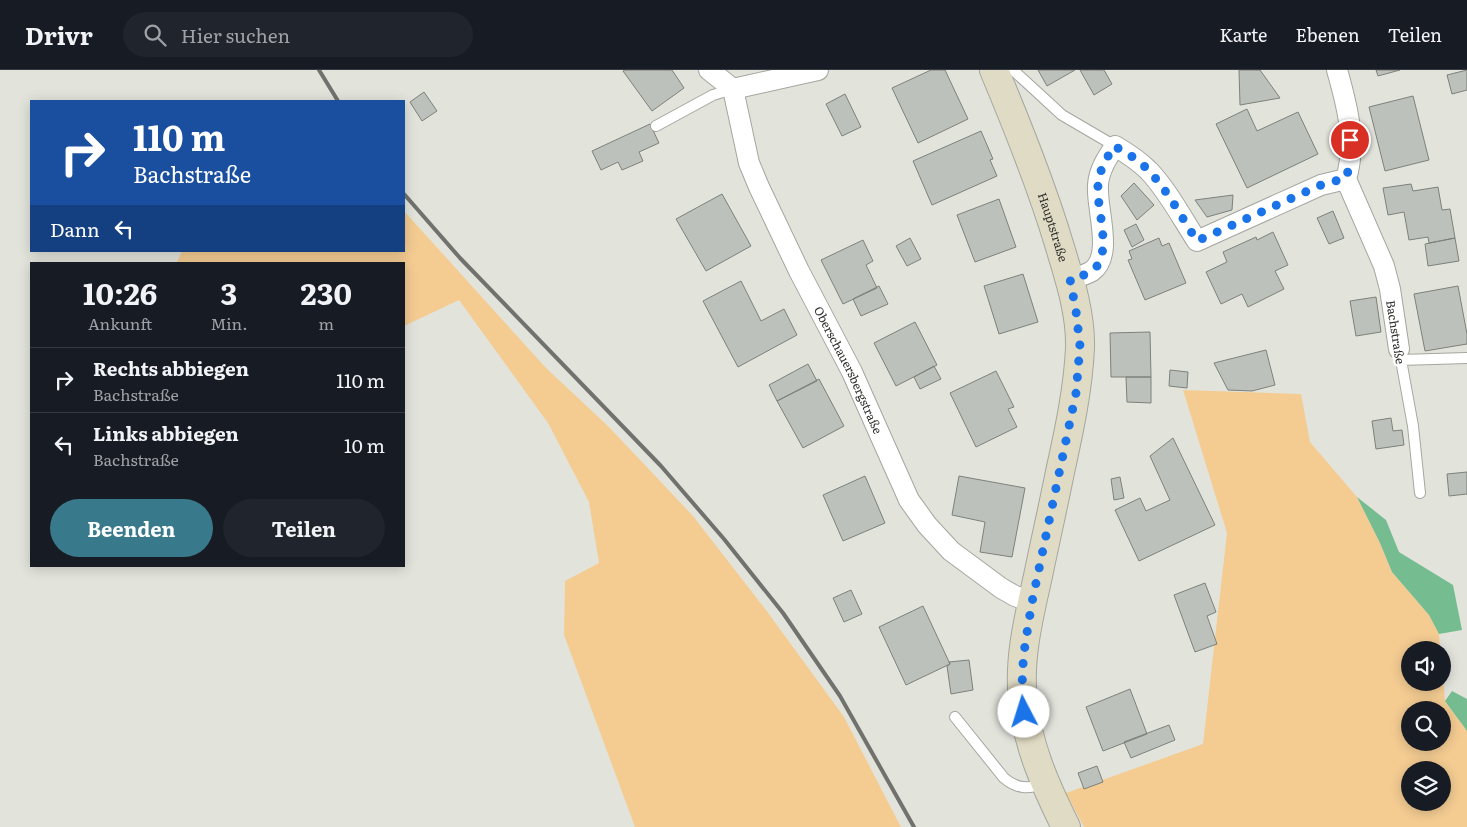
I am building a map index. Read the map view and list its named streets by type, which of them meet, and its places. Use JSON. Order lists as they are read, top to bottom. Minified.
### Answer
{"streets":{"main road":["Hauptstraße"],"street":["Bachstraße","Oberschauersbergstraße"]},"crossings":[["Hauptstraße","Oberschauersbergstraße"]],"page":{"header":"Drivr","search":"Hier suchen","nav":["Karte","Ebenen","Teilen"],"turn":["110 m","Bachstraße"],"then":"Dann","eta":["10:26","Ankunft","3","Min.","230","m"],"list":[{"name":"Rechts abbiegen","note":"Bachstraße","value":"110 m"},{"name":"Links abbiegen","note":"Bachstraße","value":"10 m"}],"buttons":["Beenden","Teilen"]}}
